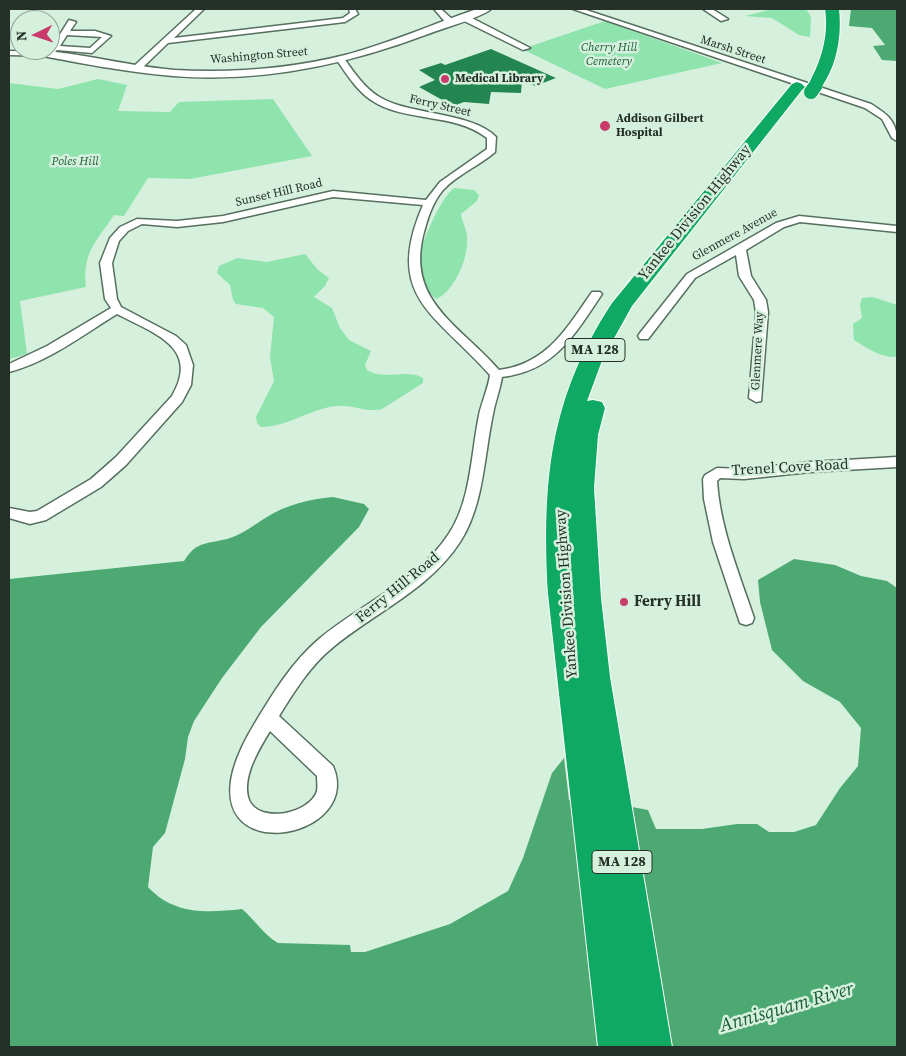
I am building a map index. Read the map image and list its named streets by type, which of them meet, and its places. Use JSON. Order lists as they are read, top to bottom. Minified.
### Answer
{"streets":{"highway":["Yankee Division Highway","MA 128"],"main road":["Washington Street"],"street":["Marsh Street","Ferry Street","Sunset Hill Road","Glenmere Avenue","Glenmere Way","Trenel Cove Road","Ferry Hill Road"]},"crossings":[["Washington Street","Ferry Street"],["Ferry Street","Sunset Hill Road"],["Ferry Street","Ferry Hill Road"],["Glenmere Avenue","Glenmere Way"]],"water":["Annisquam River"],"parks":["Cherry Hill Cemetery","Poles Hill"],"places":["Medical Library","Addison Gilbert Hospital","Ferry Hill"],"north":"left"}
